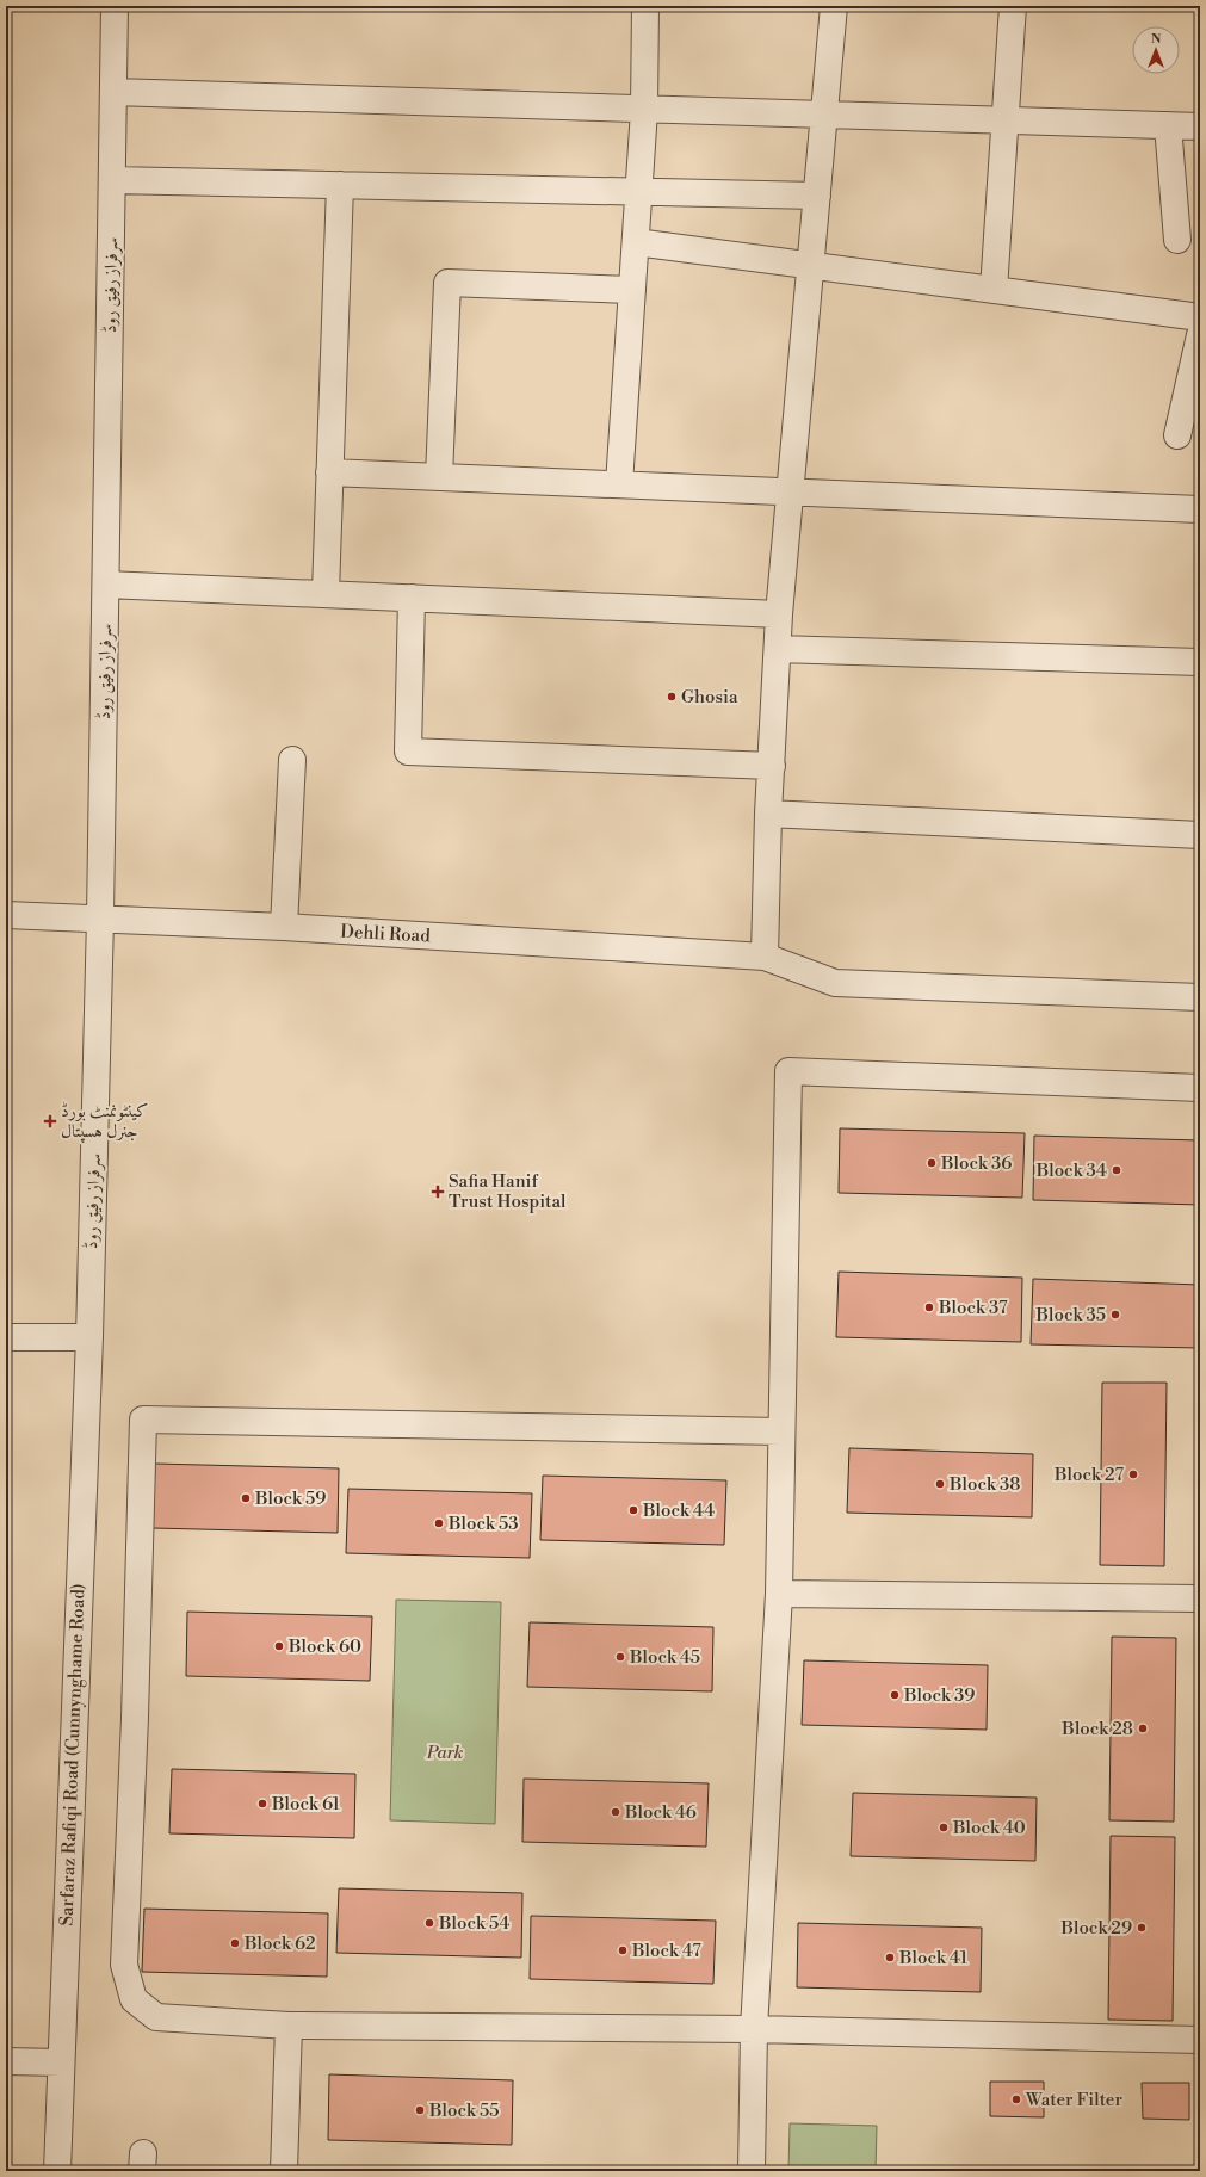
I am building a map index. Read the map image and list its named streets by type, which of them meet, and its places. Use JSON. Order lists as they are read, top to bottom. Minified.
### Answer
{"streets":{"street":["سرفراز رفیق روڈ","Dehli Road","Sarfaraz Rafiqi Road (Cunnynghame Road)"]},"crossings":[["سرفراز رفیق روڈ","Dehli Road"],["سرفراز رفیق روڈ","Sarfaraz Rafiqi Road (Cunnynghame Road)"]],"parks":["Park"],"places":{"other":["Ghosia","Block 36","Block 34","Block 37","Block 35","Block 27","Block 38","Block 59","Block 44","Block 53","Block 60","Block 45","Block 39","Block 28","Block 61","Block 46","Block 40","Block 54","Block 29","Block 62","Block 47","Block 41","Water Filter","Block 55"],"health":["کینٹونمنٹ بورڈ جنرل ہسپتال","Safia Hanif Trust Hospital"]},"north":"top"}
